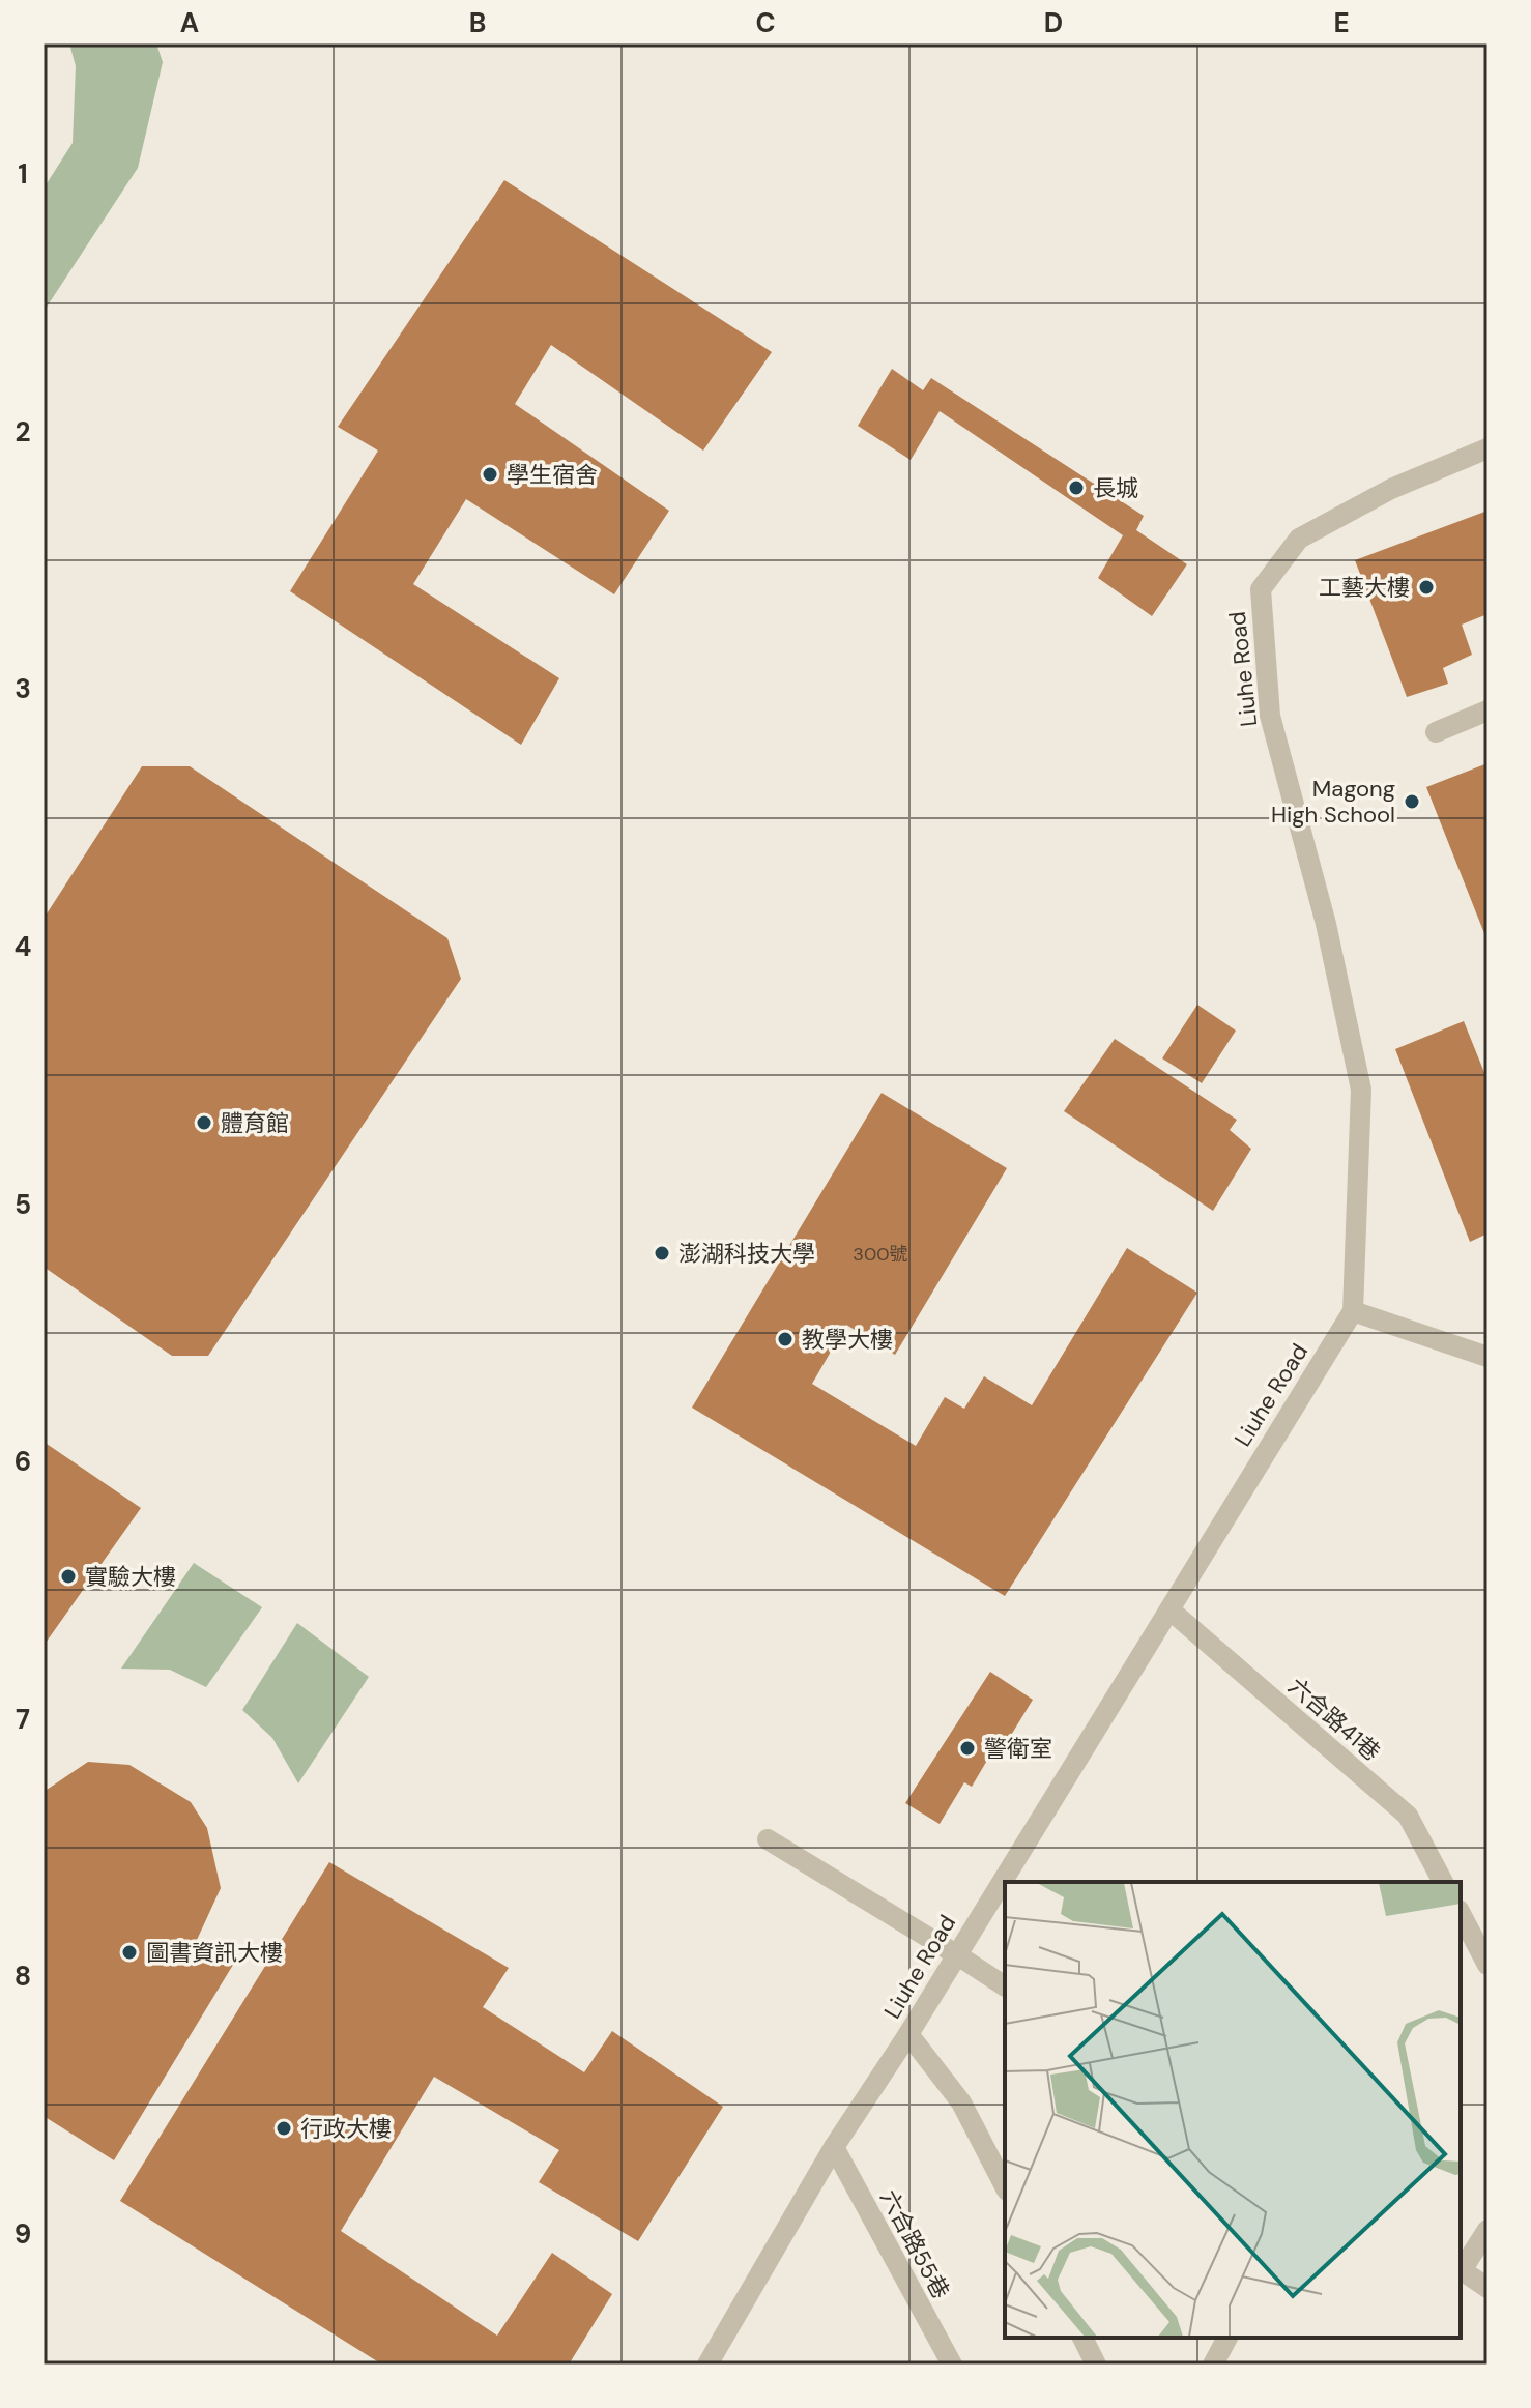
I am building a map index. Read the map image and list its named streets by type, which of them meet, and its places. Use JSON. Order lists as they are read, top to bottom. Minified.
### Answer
{"streets":{"street":["Liuhe Road","六合路41巷","六合路55巷"]},"crossings":[["Liuhe Road","六合路41巷"],["Liuhe Road","六合路55巷"]],"places":["學生宿舍","長城","工藝大樓","Magong High School","體育館","澎湖科技大學","教學大樓","實驗大樓","警衛室","圖書資訊大樓","行政大樓"],"house_numbers":["300號"],"grid":{"columns":["A","B","C","D","E"],"rows":["1","2","3","4","5","6","7","8","9"]}}
